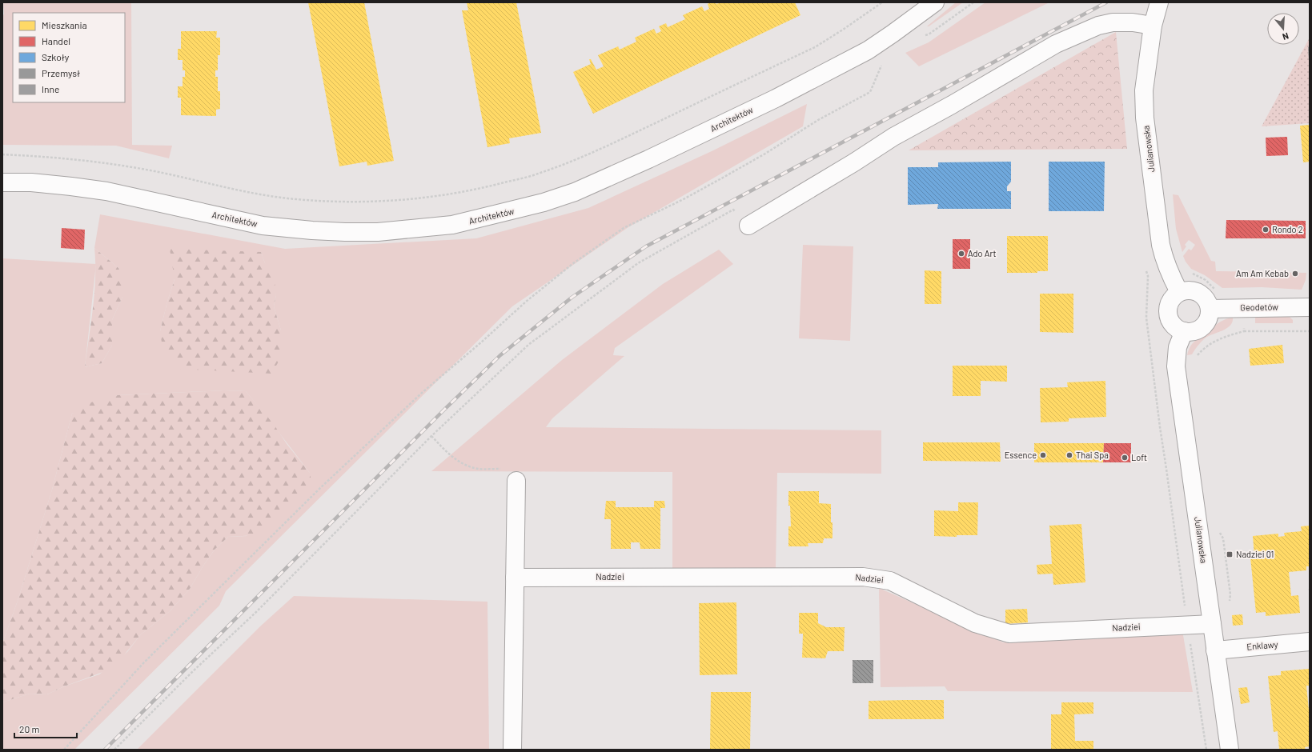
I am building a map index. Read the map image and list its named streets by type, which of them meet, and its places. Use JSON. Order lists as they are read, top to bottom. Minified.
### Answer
{"streets":{"street":["Architektów","Julianowska","Geodetów","Nadziei","Enklawy"]},"crossings":[["Julianowska","Geodetów"],["Julianowska","Nadziei"],["Julianowska","Enklawy"]],"places":{"other":["Rondo 2","Ado Art","Am Am Kebab","Essence","Thai Spa","Loft"],"transit":["Nadziei 01"]},"legend":["Mieszkania","Handel","Szkoły","Przemysł","Inne"],"scale_bar":"20 m","north":"bottom"}
